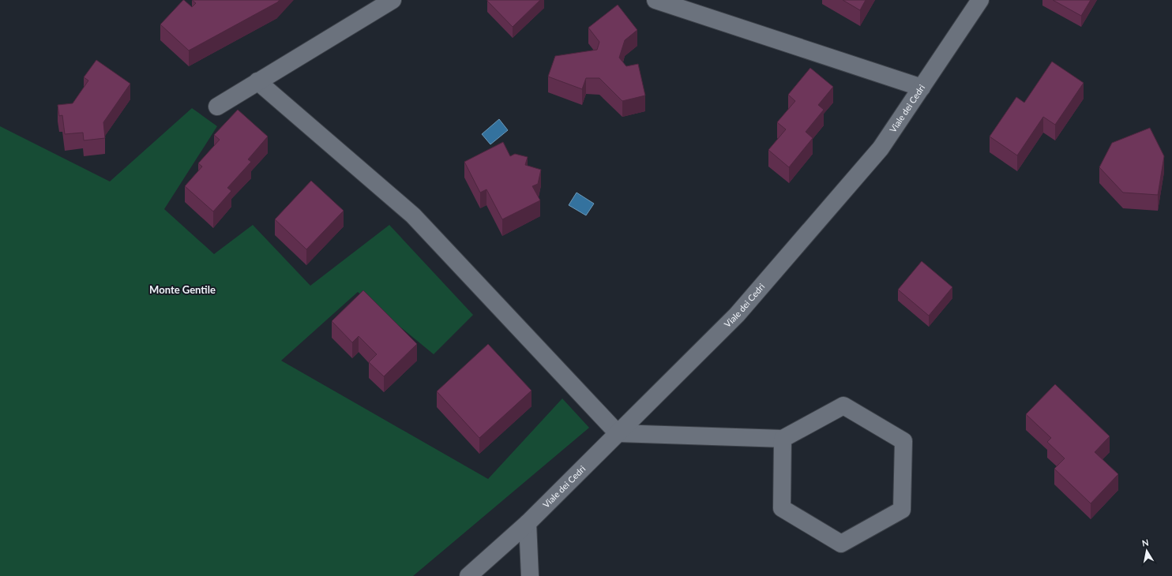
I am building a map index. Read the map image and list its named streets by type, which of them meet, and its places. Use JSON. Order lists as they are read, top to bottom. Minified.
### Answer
{"streets":{"street":["Viale dei Cedri"]},"districts":["Monte Gentile"],"north":"top"}
